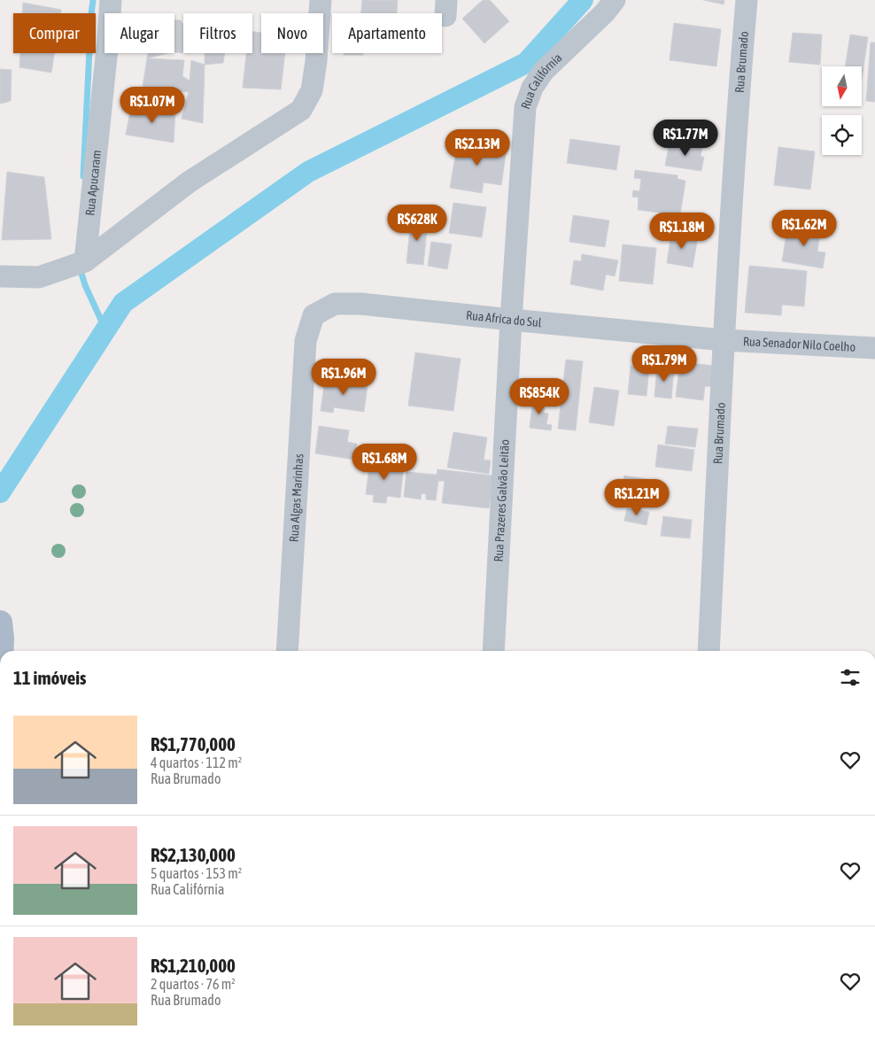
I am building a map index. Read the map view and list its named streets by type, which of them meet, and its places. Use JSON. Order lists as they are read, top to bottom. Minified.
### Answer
{"streets":{"street":["Rua Brumado","Rua Califórnia","Rua Apucaram","Rua Africa do Sul","Rua Senador Nilo Coelho","Rua Algas Marinhas","Rua Prazeres Galvão Leitão"]},"crossings":[["Rua Brumado","Rua Africa do Sul"],["Rua Brumado","Rua Senador Nilo Coelho"],["Rua Califórnia","Rua Africa do Sul"],["Rua Califórnia","Rua Prazeres Galvão Leitão"],["Rua Africa do Sul","Rua Senador Nilo Coelho"],["Rua Africa do Sul","Rua Algas Marinhas"],["Rua Africa do Sul","Rua Prazeres Galvão Leitão"]],"north":"bottom","page":{"chip":["Comprar","Alugar","Filtros","Novo","Apartamento"],"price":["R$1.07M","R$1.77M","R$2.13M","R$628K","R$1.62M","R$1.18M","R$1.79M","R$1.96M","R$854K","R$1.68M","R$1.21M"],"heading":"11 imóveis","list":[{"name":"R$1,770,000","note":"4 quartos · 112 m² · Rua Brumado"},{"name":"R$2,130,000","note":"5 quartos · 153 m² · Rua Califórnia"},{"name":"R$1,210,000","note":"2 quartos · 76 m² · Rua Brumado"}]}}
